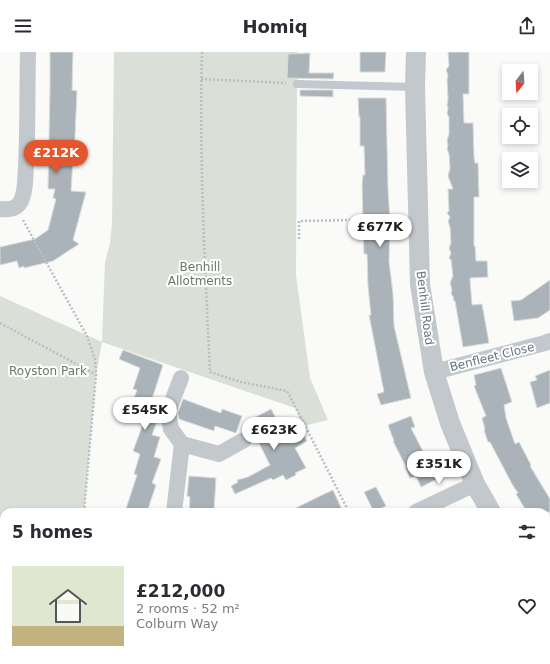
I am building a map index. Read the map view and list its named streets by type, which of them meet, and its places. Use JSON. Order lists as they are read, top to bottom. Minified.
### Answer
{"streets":{"street":["Benhill Road","Benfleet Close"]},"crossings":[["Benhill Road","Benfleet Close"]],"parks":["Benhill Allotments","Royston Park"],"north":"bottom","page":{"header":"Homiq","price":["£212K","£677K","£545K","£623K","£351K"],"heading":"5 homes","list":[{"name":"£212,000","note":"2 rooms · 52 m² · Colburn Way"}]}}
